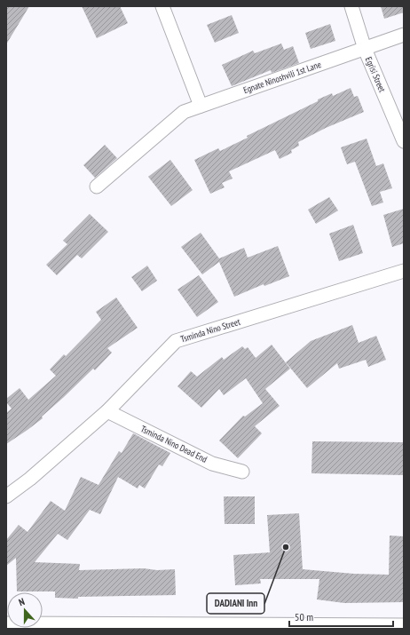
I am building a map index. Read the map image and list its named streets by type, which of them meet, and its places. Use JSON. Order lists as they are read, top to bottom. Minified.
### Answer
{"streets":{"street":["Egrisi Street","Egnate Ninoshvili 1st Lane","Tsminda Nino Street","Tsminda Nino Dead End"]},"crossings":[["Egrisi Street","Egnate Ninoshvili 1st Lane"],["Tsminda Nino Street","Tsminda Nino Dead End"]],"places":["DADIANI Inn"],"scale_bar":"50 m","north":"top"}
